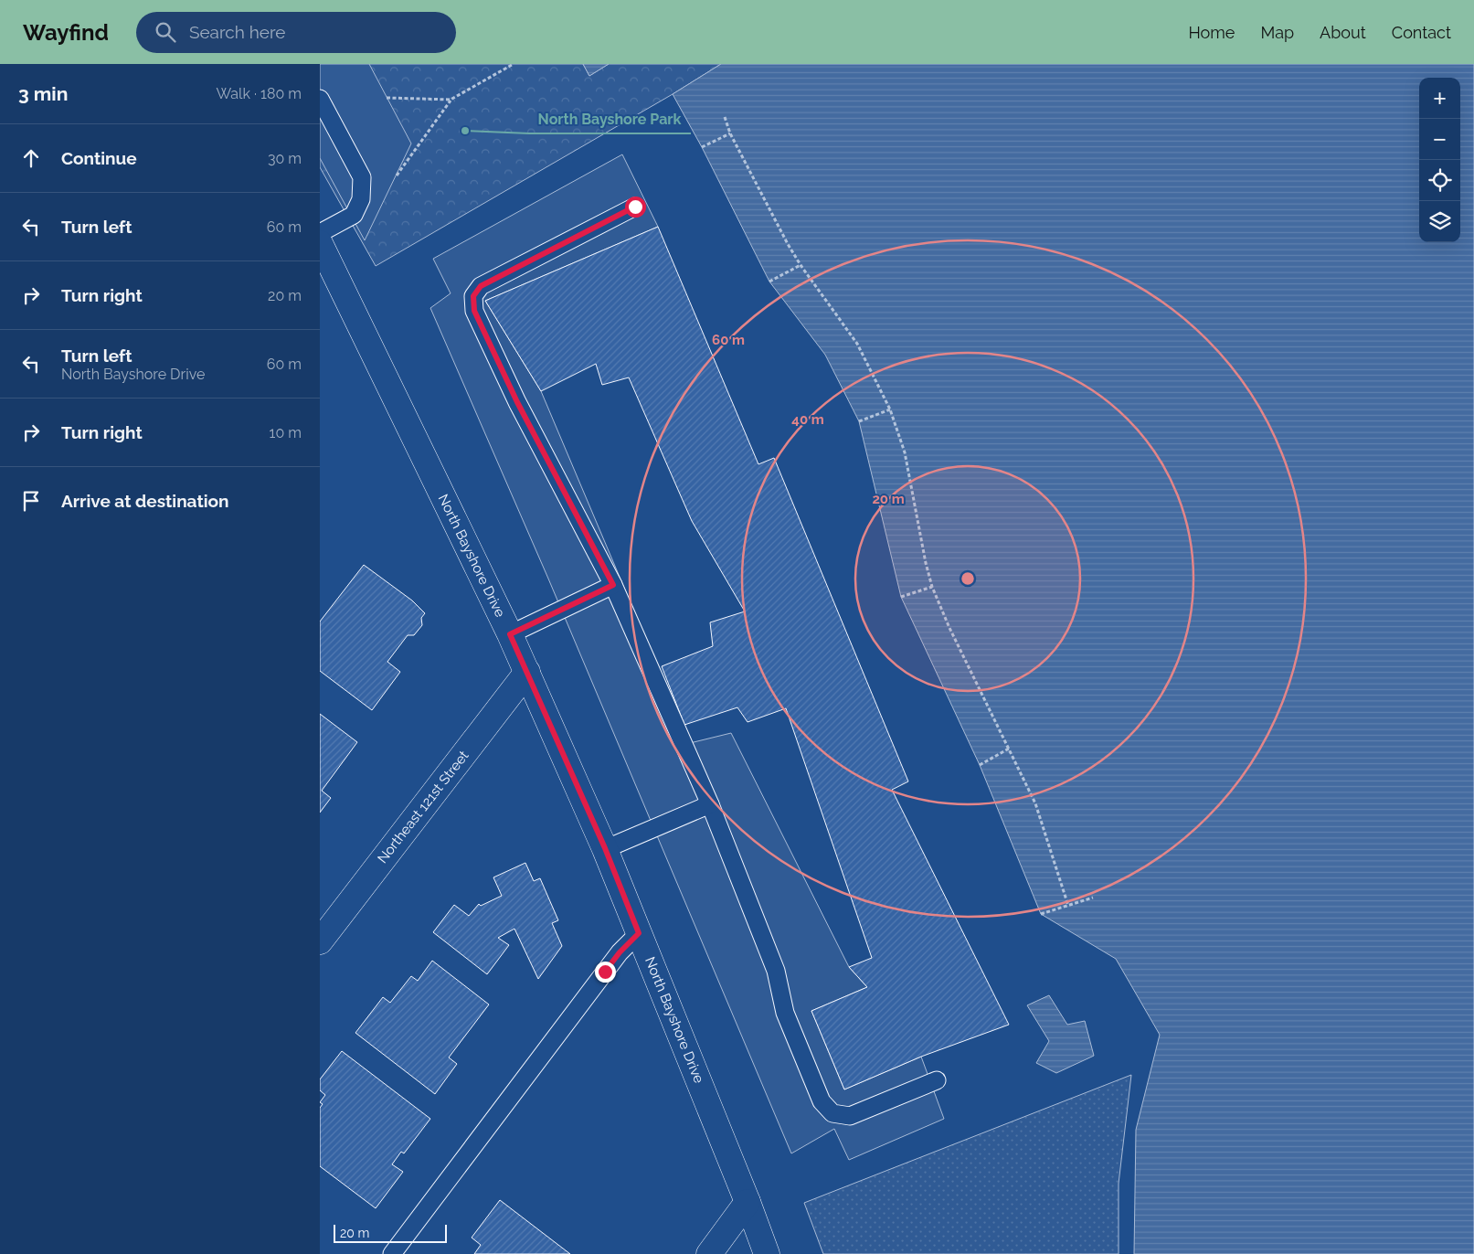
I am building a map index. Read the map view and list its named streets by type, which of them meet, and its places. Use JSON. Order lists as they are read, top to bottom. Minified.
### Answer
{"streets":{"street":["North Bayshore Drive","Northeast 121st Street"]},"crossings":[["North Bayshore Drive","Northeast 121st Street"]],"places":["North Bayshore Park"],"scale_bar":"20 m","page":{"header":"Wayfind","search":"Search here","nav":["Home","Map","About","Contact"],"heading":["3 min","Walk · 180 m"],"map_buttons":["+","−"],"list":[["Continue","30 m"],["Turn left","60 m"],["Turn right","20 m"],["Turn left","North Bayshore Drive","60 m"],["Turn right","10 m"],"Arrive at destination"],"scale":"20 m"},"rings":["60 m","40 m","20 m"]}
